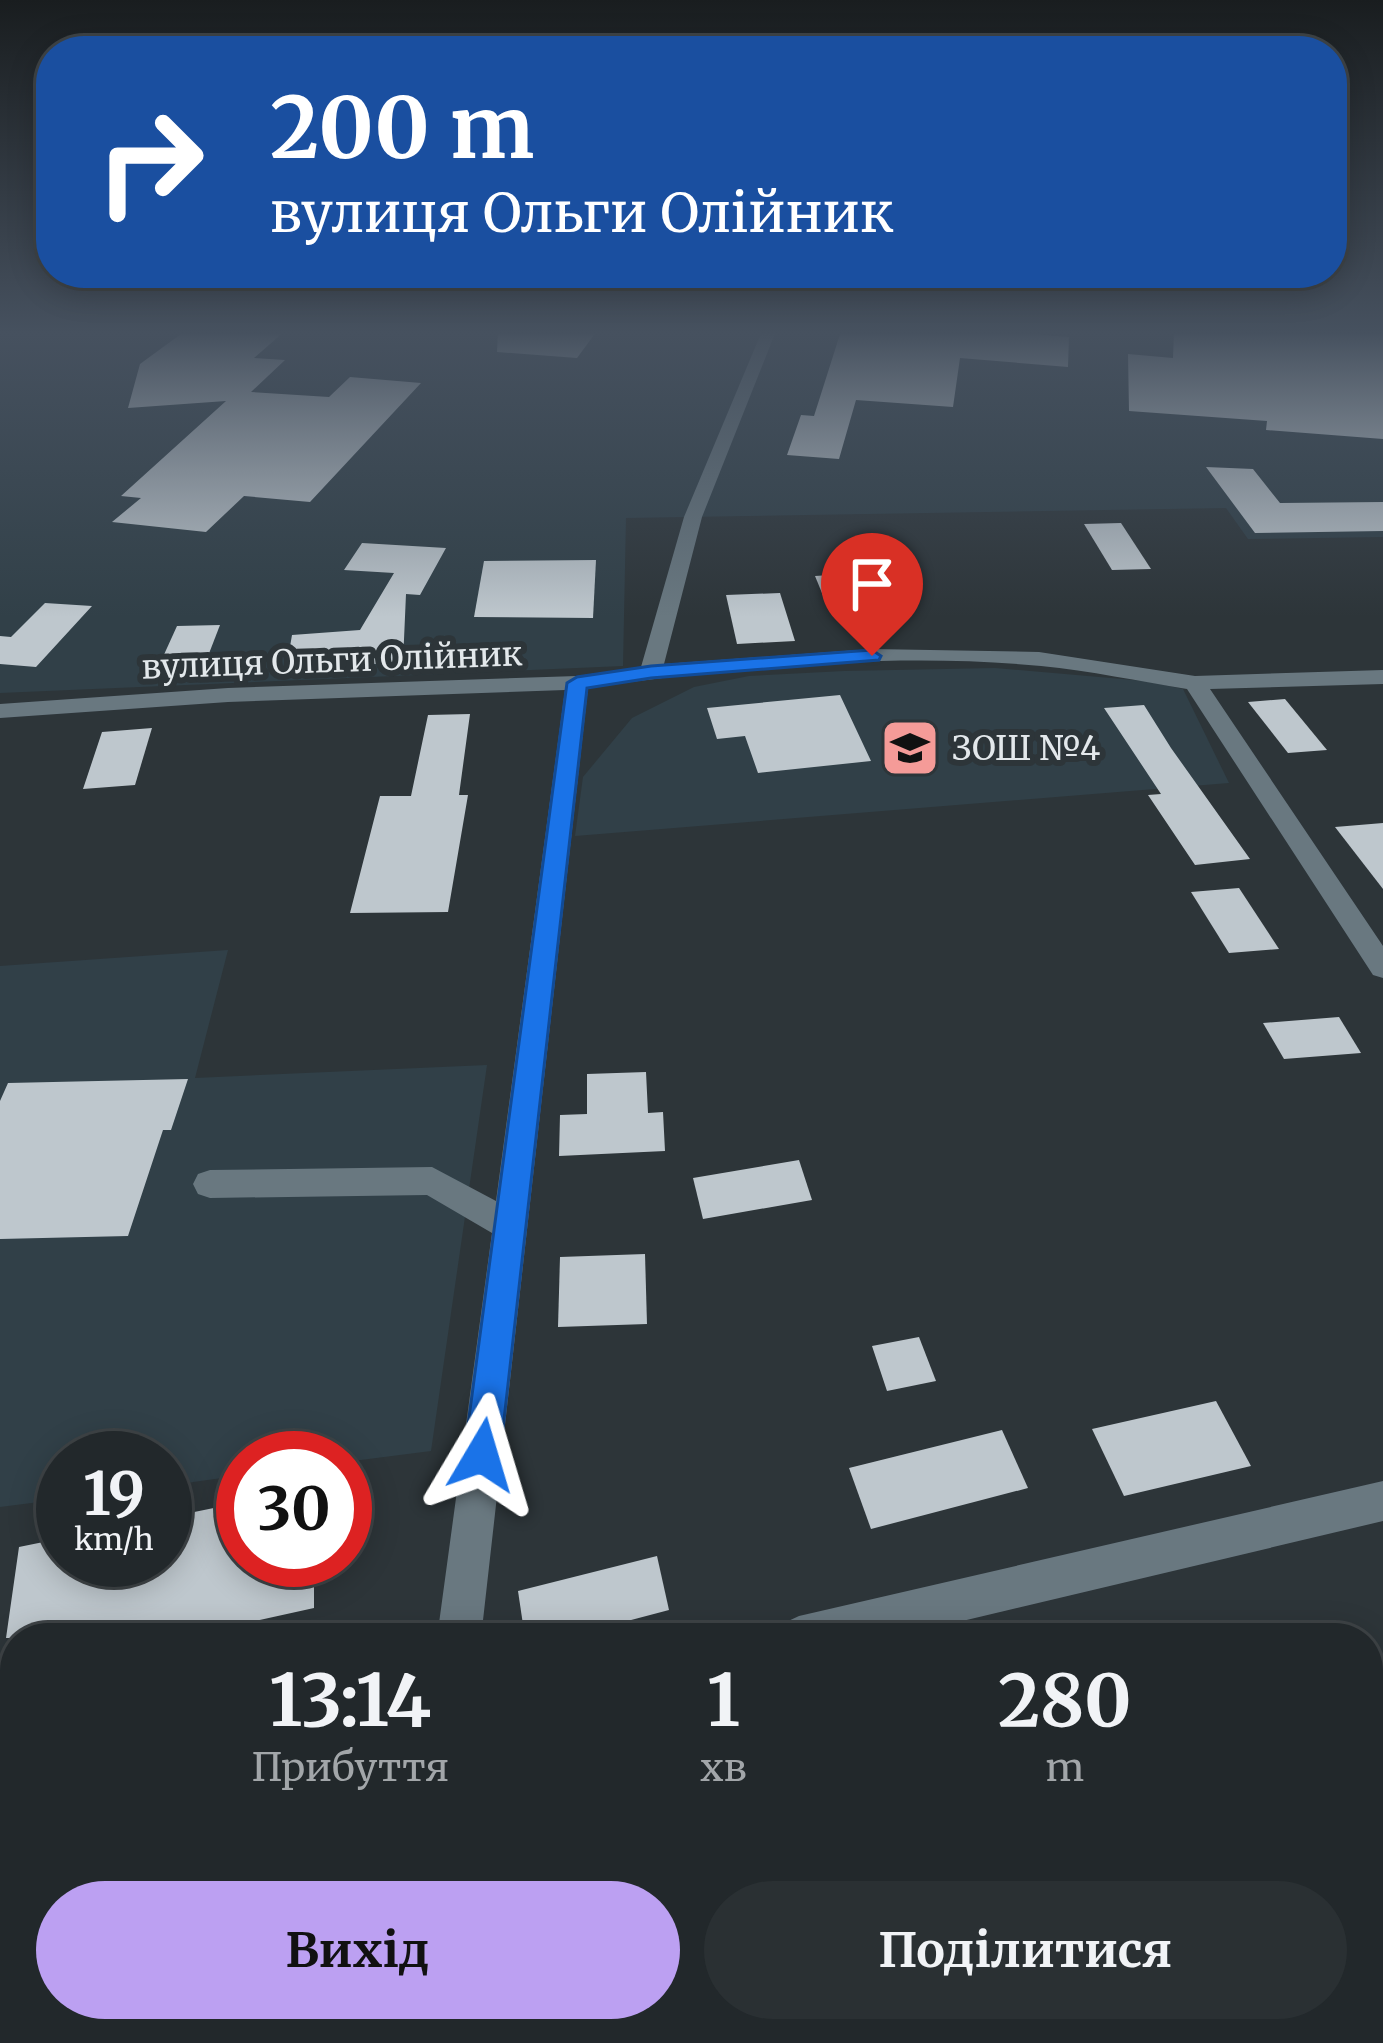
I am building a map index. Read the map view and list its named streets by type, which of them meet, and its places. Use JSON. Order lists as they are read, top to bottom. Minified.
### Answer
{"streets":{"street":["вулиця Ольги Олійник"]},"places":{"school or university":["ЗОШ №4"]},"page":{"turn":["200 m","вулиця Ольги Олійник"],"speed":"19 km/h","limit":"30","eta":["13:14","Прибуття","1","хв","280","m"],"buttons":["Вихід","Поділитися"]}}
